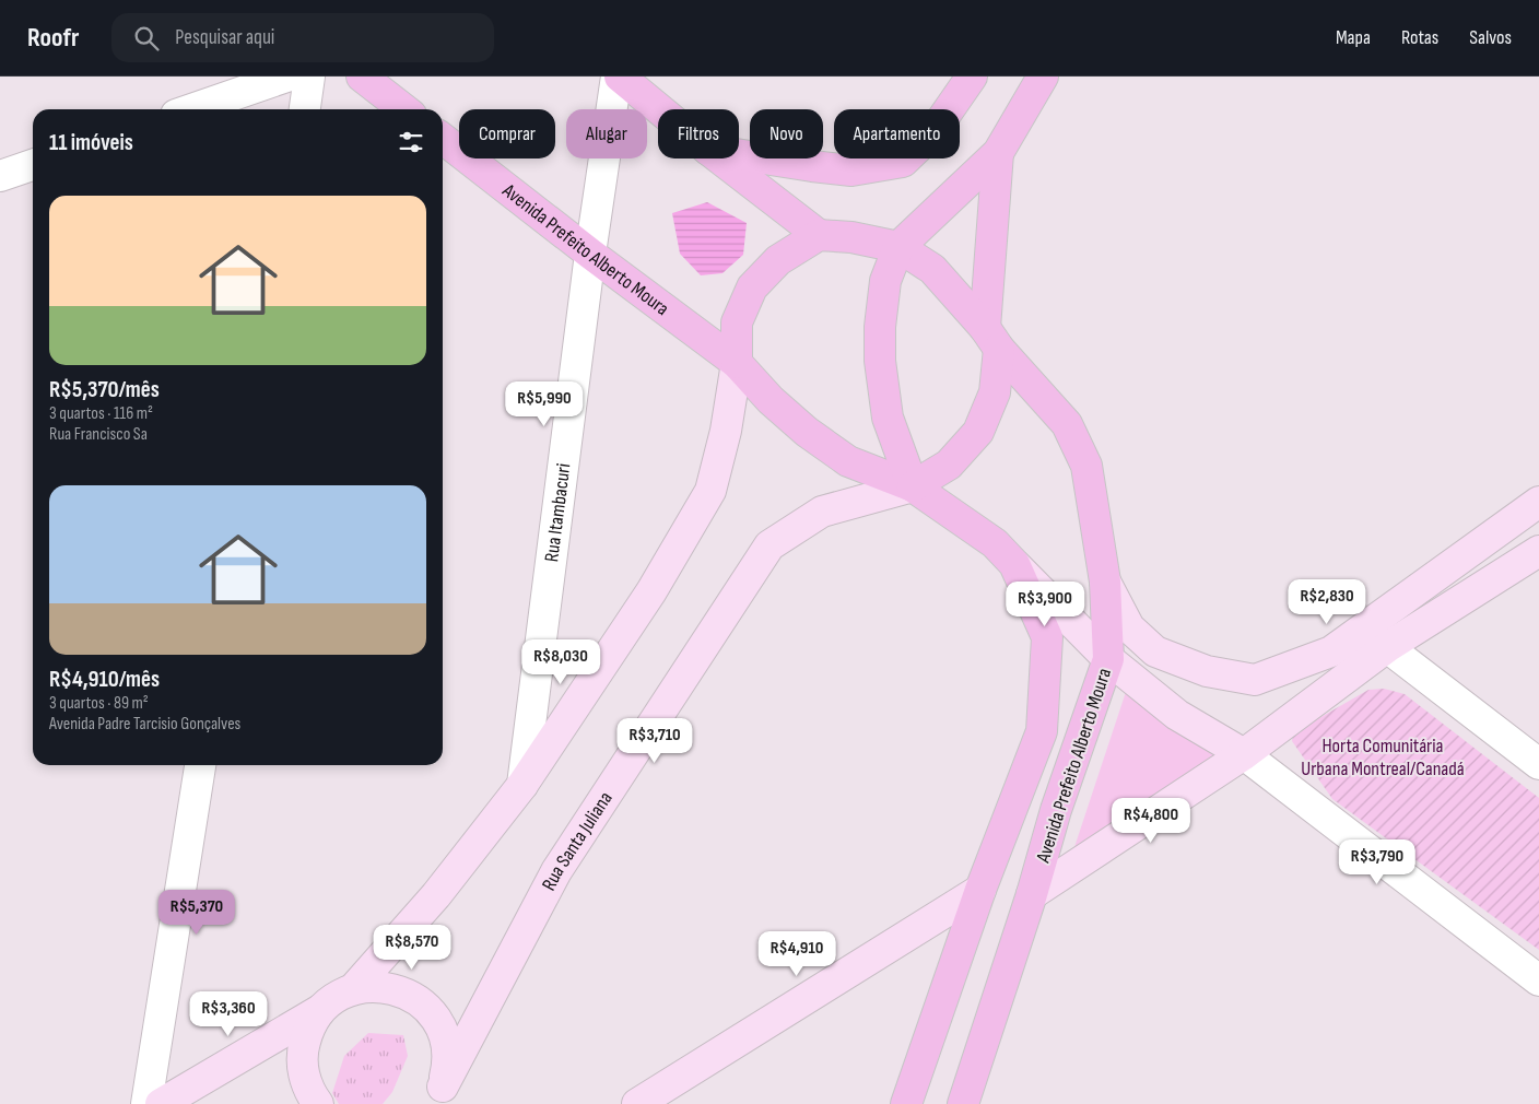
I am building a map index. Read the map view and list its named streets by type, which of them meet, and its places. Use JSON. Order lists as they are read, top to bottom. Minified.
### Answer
{"streets":{"main road":["Avenida Prefeito Alberto Moura","Rua Santa Juliana"],"street":["Rua Itambacuri"]},"crossings":[["Avenida Prefeito Alberto Moura","Rua Itambacuri"],["Avenida Prefeito Alberto Moura","Rua Santa Juliana"]],"parks":["Horta Comunitária Urbana Montreal/Canadá"],"page":{"header":"Roofr","search":"Pesquisar aqui","nav":["Mapa","Rotas","Salvos"],"chip":["Comprar","Alugar","Filtros","Novo","Apartamento"],"heading":"11 imóveis","list":[{"name":"R$5,370/mês","note":"3 quartos · 116 m² · Rua Francisco Sa"},{"name":"R$4,910/mês","note":"3 quartos · 89 m² · Avenida Padre Tarcisio Gonçalves"}],"price":["R$5,990","R$2,830","R$3,900","R$8,030","R$3,710","R$4,800","R$3,790","R$5,370","R$8,570","R$4,910","R$3,360"]}}
